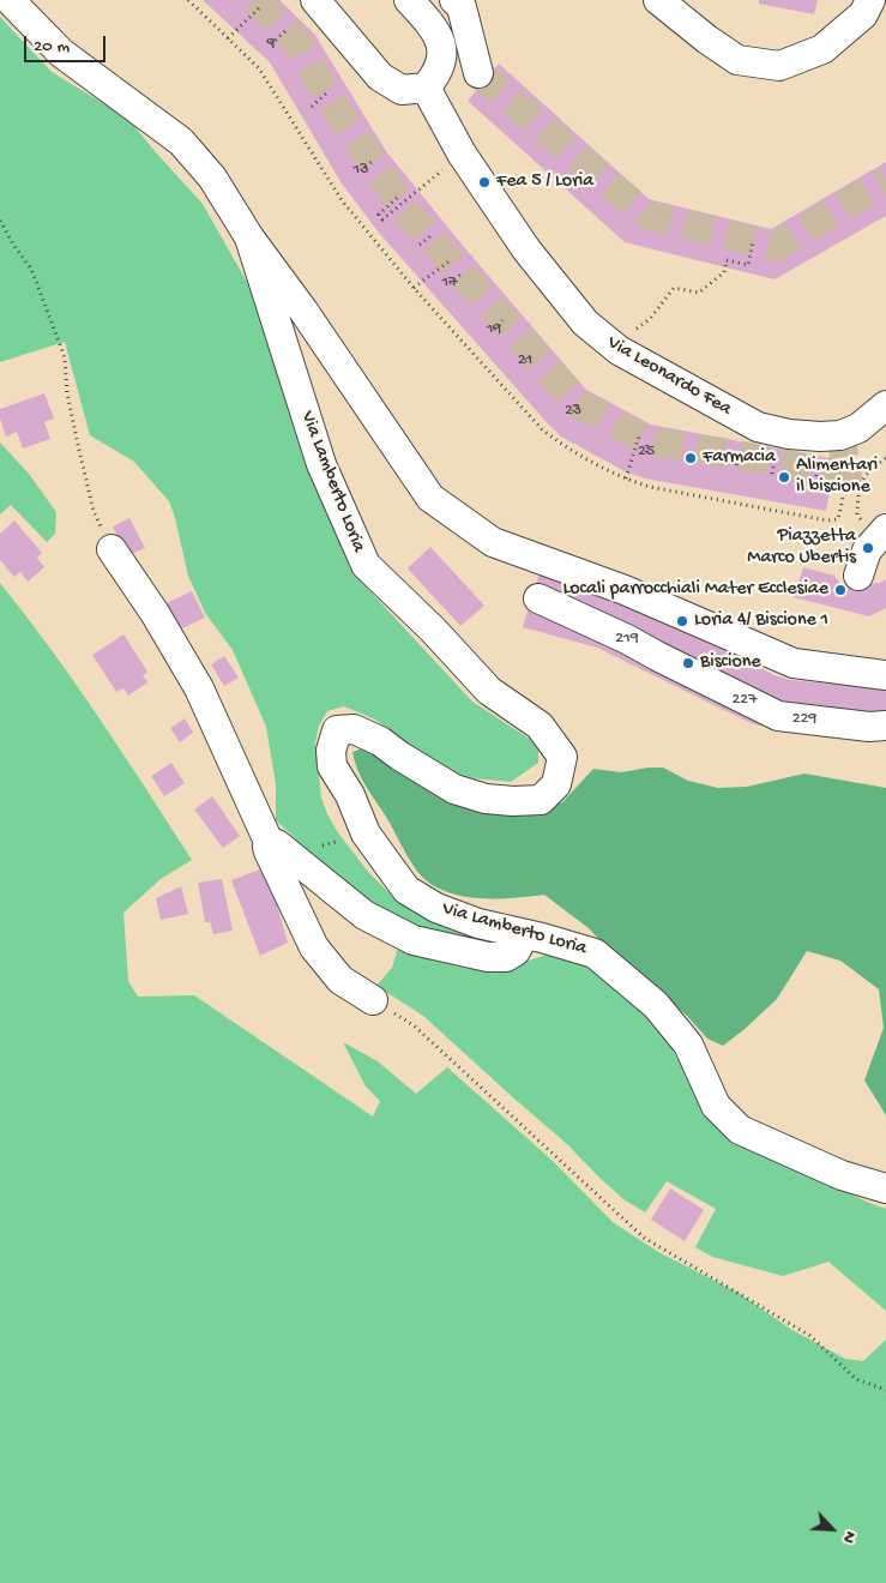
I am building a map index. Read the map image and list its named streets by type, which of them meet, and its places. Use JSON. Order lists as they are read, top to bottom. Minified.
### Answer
{"streets":{"street":["Via Leonardo Fea","Via Lamberto Loria"]},"places":["Fea 5 / Loria","Farmacia","Alimentari il biscione","Piazzetta Marco Ubertis","Locali parrocchiali Mater Ecclesiae","Loria 4/ Biscione 1","Biscione"],"house_numbers":["9","13","17","19","21","23","25","219","227","229"],"scale_bar":"20 m","north":"bottom right"}
